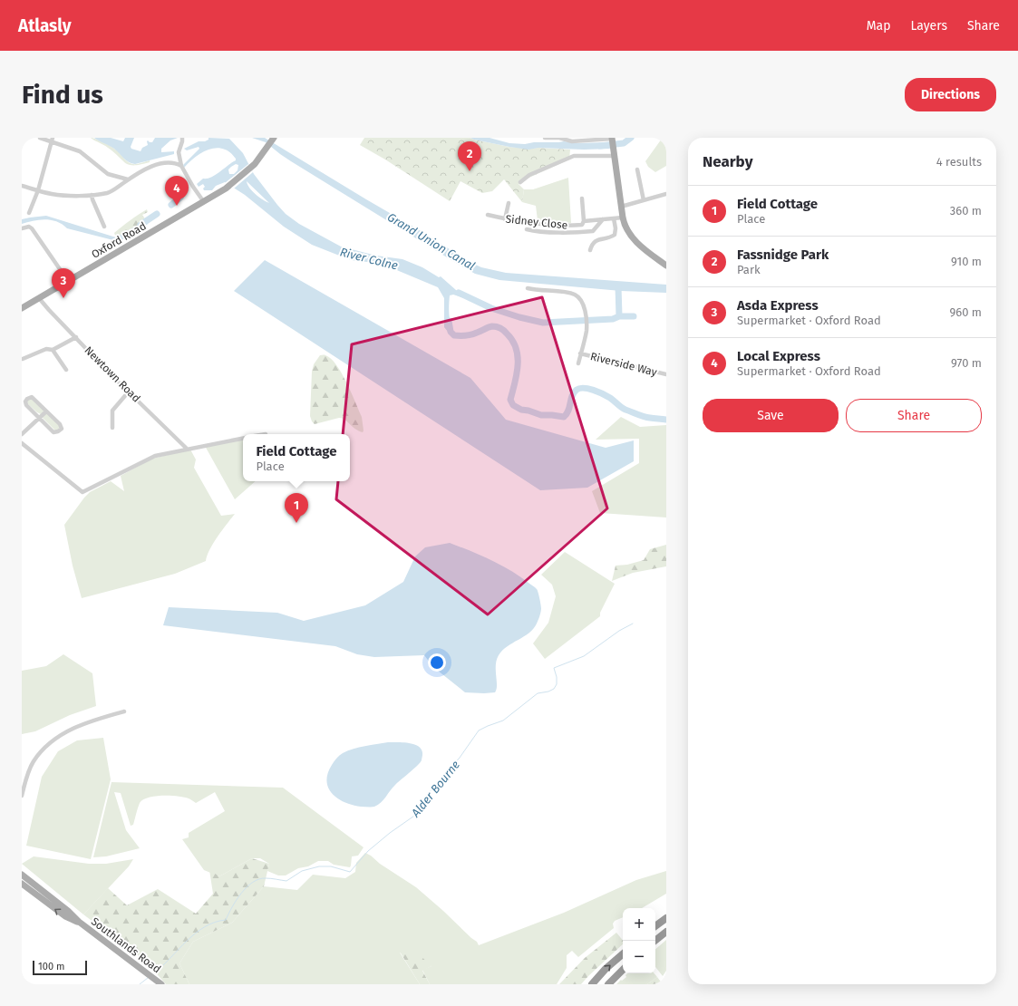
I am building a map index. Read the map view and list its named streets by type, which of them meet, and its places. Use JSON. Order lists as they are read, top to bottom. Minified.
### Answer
{"streets":{"main road":["Oxford Road","Southlands Road"],"street":["Sidney Close","Riverside Way","Newtown Road"]},"crossings":[["Oxford Road","Newtown Road"]],"water":["Grand Union Canal","River Colne","Alder Bourne"],"scale_bar":"100 m","page":{"header":"Atlasly","nav":["Map","Layers","Share"],"buttons":["Directions",["Save","Share"]],"title":"Find us","heading":["Nearby","4 results"],"pins":["2","4","3","1"],"list":[{"mark":"1","name":"Field Cottage","note":"Place","value":"360 m"},{"mark":"2","name":"Fassnidge Park","note":"Park","value":"910 m"},{"mark":"3","name":"Asda Express","note":"Supermarket · Oxford Road","value":"960 m"},{"mark":"4","name":"Local Express","note":"Supermarket · Oxford Road","value":"970 m"}],"popup":["Field Cottage","Place"],"map_buttons":["+","−"],"scale":"100 m"}}
